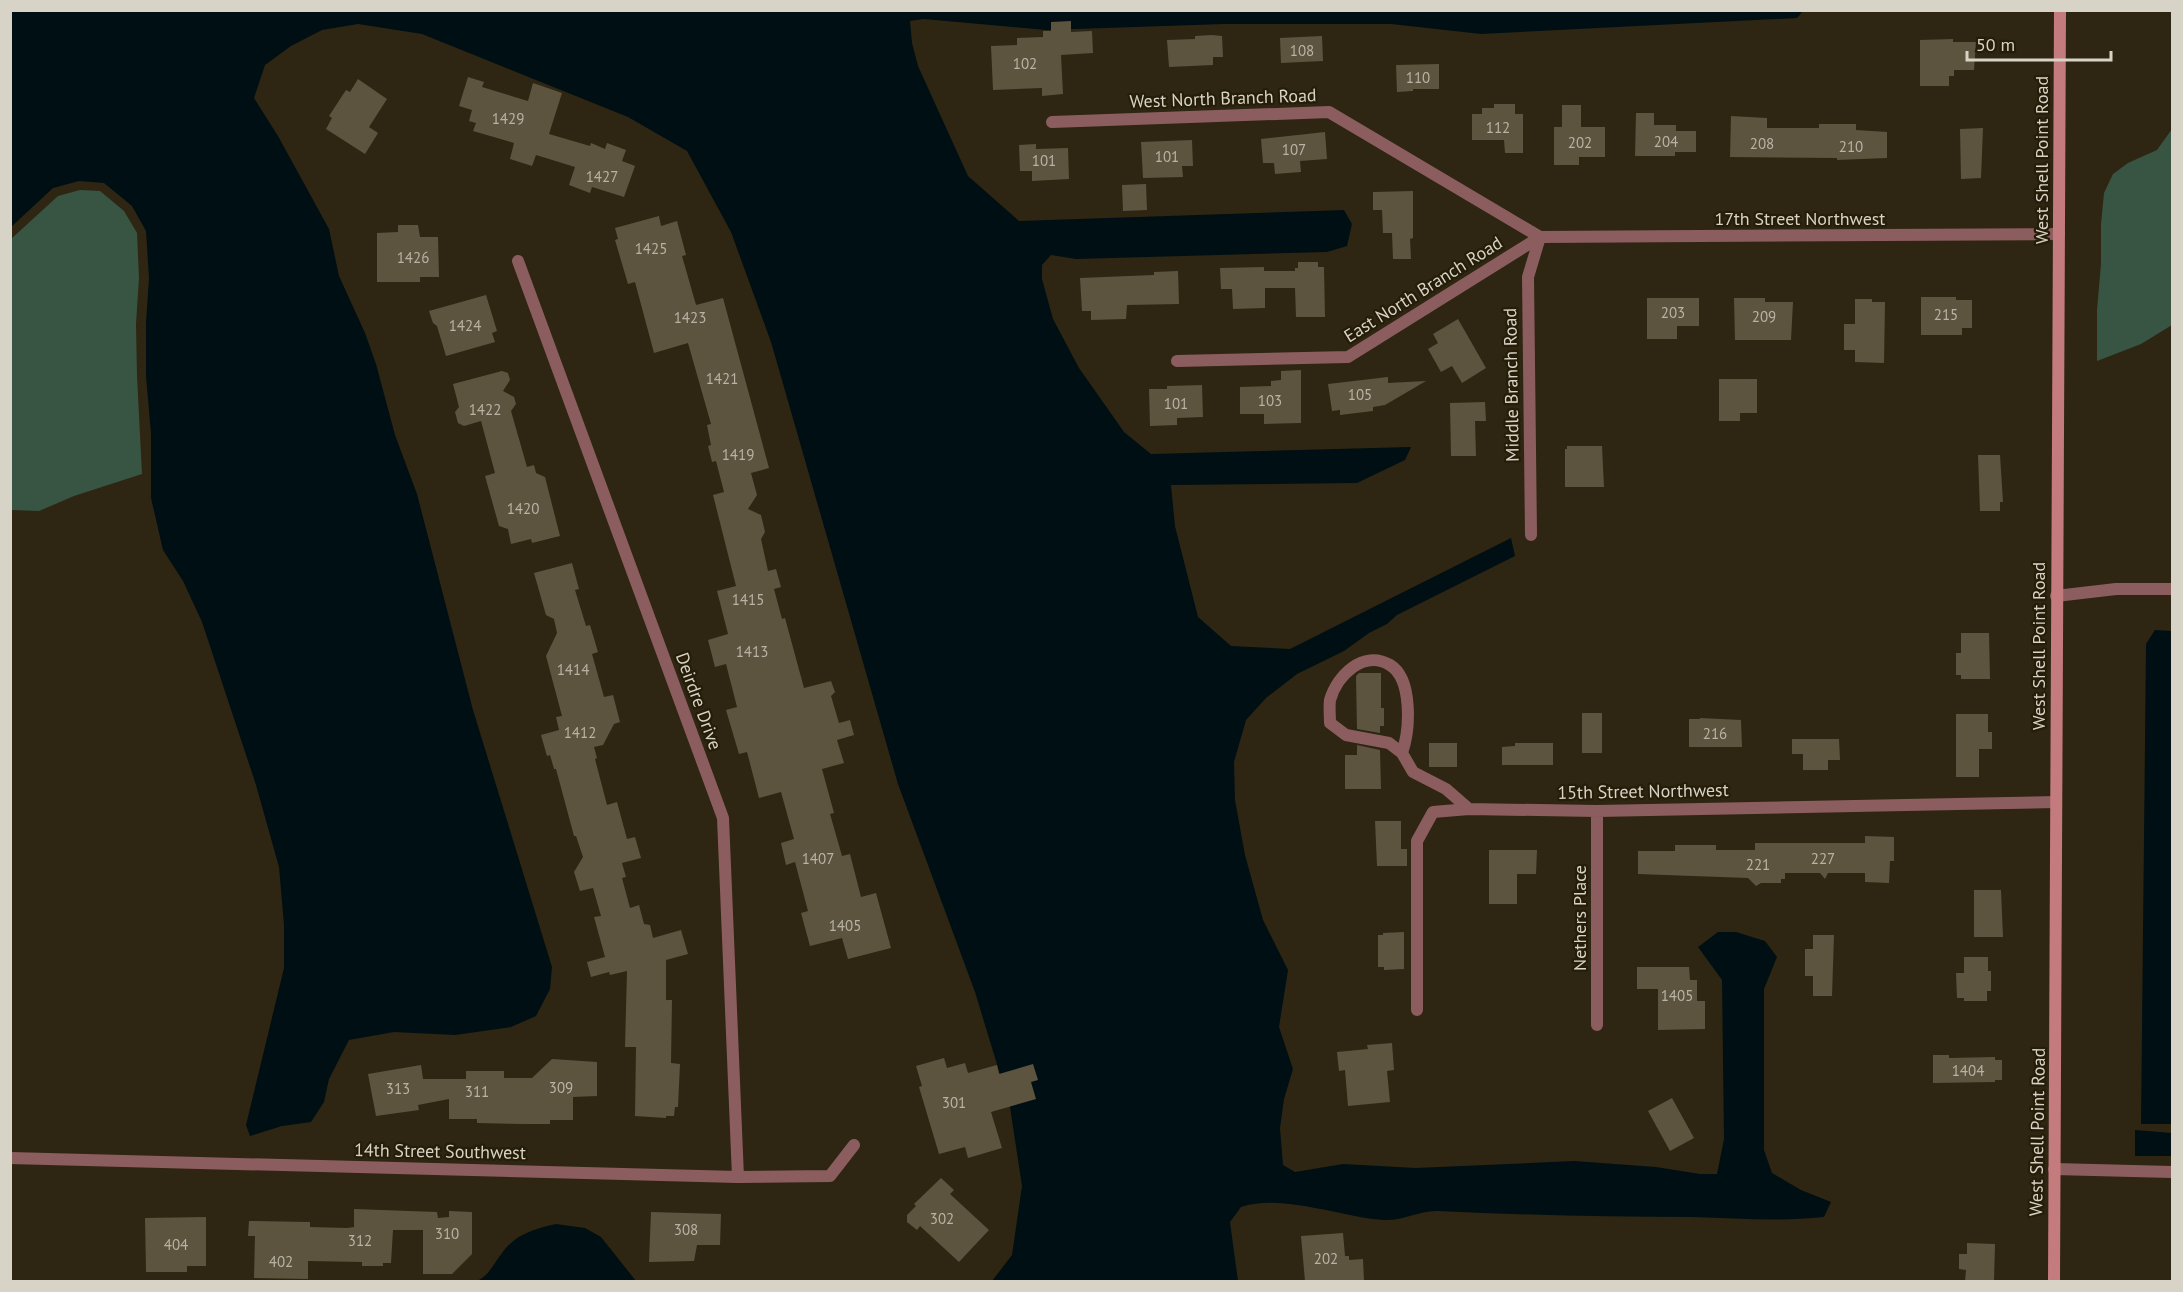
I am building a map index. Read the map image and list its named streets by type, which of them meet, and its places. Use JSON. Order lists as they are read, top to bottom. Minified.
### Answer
{"streets":{"street":["West North Branch Road","West Shell Point Road","17th Street Northwest","East North Branch Road","Middle Branch Road","Deirdre Drive","15th Street Northwest","Nethers Place","14th Street Southwest"]},"crossings":[["West North Branch Road","17th Street Northwest"],["West North Branch Road","East North Branch Road"],["West North Branch Road","Middle Branch Road"],["West Shell Point Road","17th Street Northwest"],["West Shell Point Road","15th Street Northwest"],["17th Street Northwest","East North Branch Road"],["17th Street Northwest","Middle Branch Road"],["East North Branch Road","Middle Branch Road"],["Deirdre Drive","14th Street Southwest"],["15th Street Northwest","Nethers Place"]],"house_numbers":["108","102","110","1429","112","204","202","208","210","107","101","101","1427","1425","1426","203","215","209","1423","1424","1421","105","103","101","1422","1419","1420","1415","1413","1414","1412","216","1407","227","221","1405","1405","1404","309","313","311","301","302","308","310","312","404","202","402"],"scale_bar":"50 m"}
